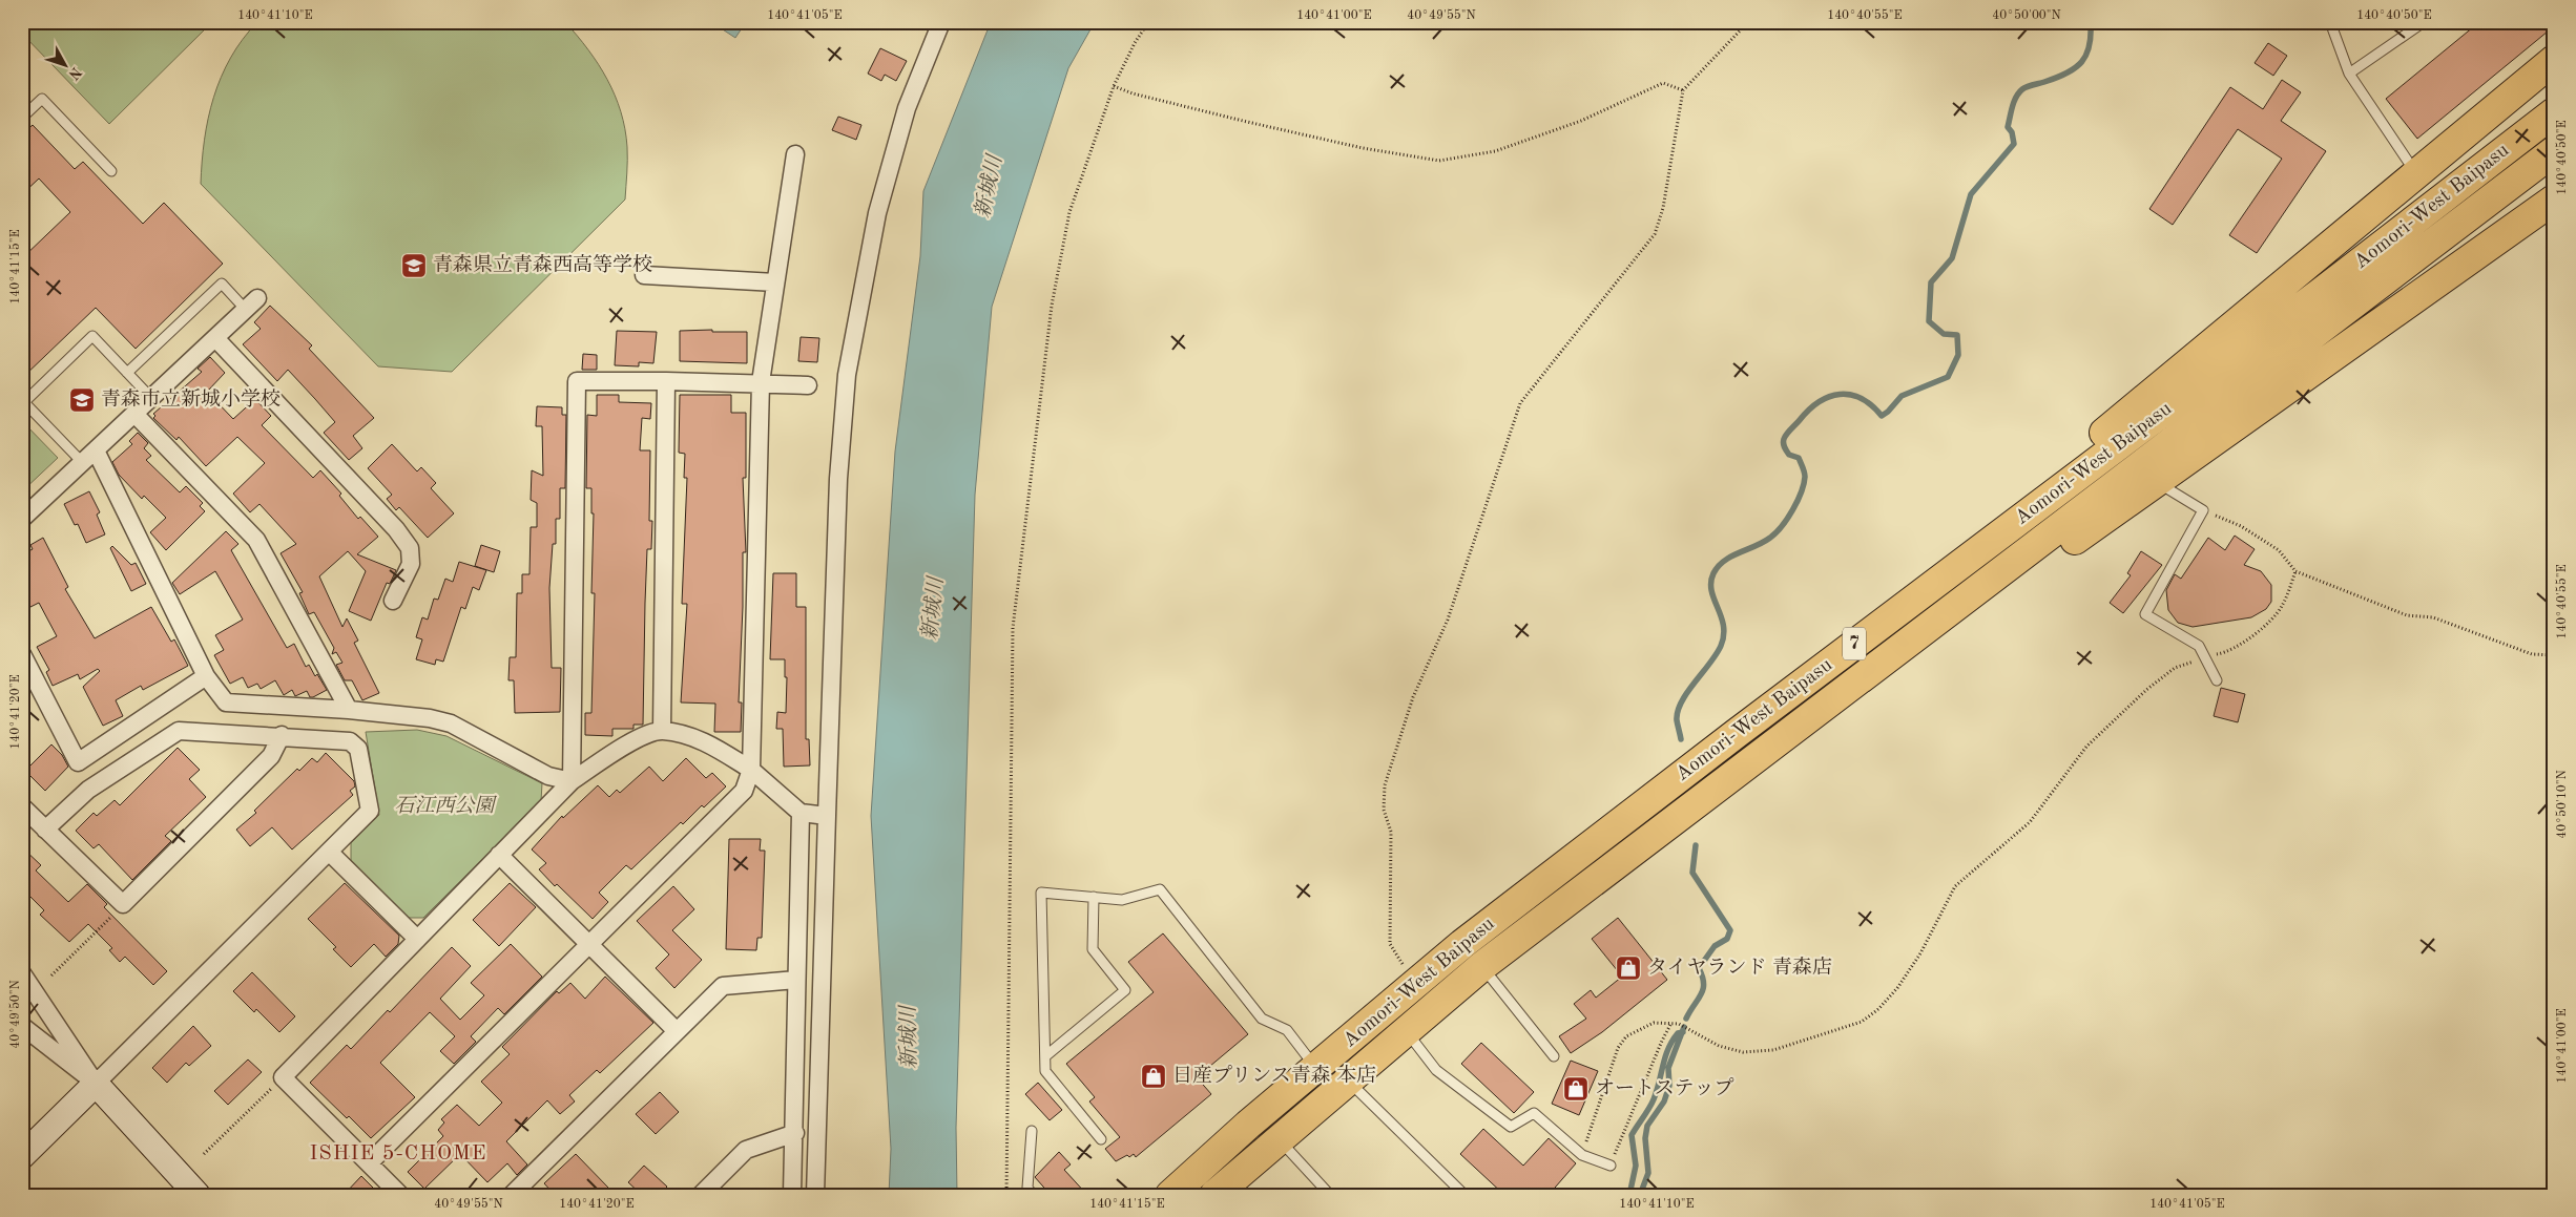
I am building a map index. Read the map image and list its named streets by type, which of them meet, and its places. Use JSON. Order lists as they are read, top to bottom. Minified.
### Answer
{"streets":{"highway":["Aomori-West Baipasu","7"]},"districts":["ISHIE 5-CHOME"],"water":["新城川"],"parks":["石江西公園"],"places":{"school or university":["青森県立青森西高等学校","青森市立新城小学校"],"shop":["タイヤランド 青森店","日産プリンス青森 本店","オートステップ"]},"north":"bottom right","coordinates":["140°41'10\"E","140°41'05\"E","140°41'00\"E","40°49'55\"N","140°40'55\"E","40°50'00\"N","140°40'50\"E","140°41'15\"E","140°41'20\"E","40°50'10\"N","40°49'50\"N"]}
